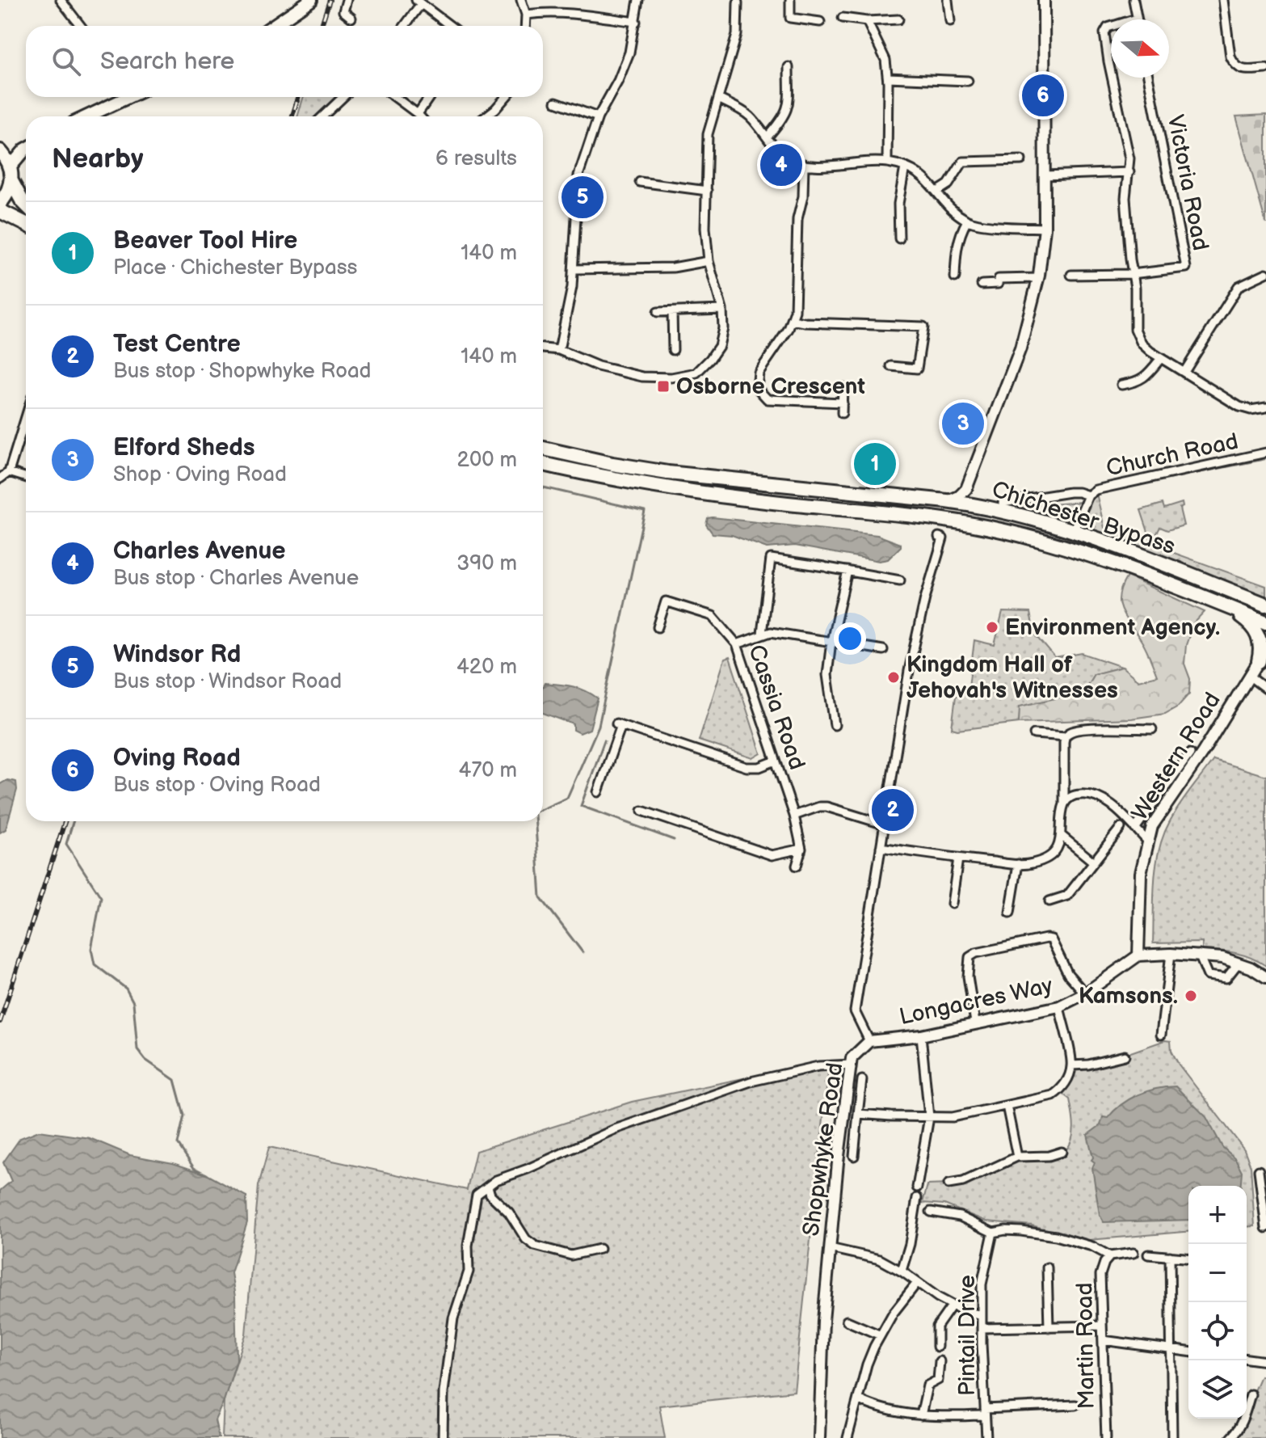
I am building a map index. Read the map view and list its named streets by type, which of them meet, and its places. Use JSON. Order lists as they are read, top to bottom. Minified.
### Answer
{"streets":{"highway":["Chichester Bypass"],"main road":["Western Road","Longacres Way","Shopwhyke Road"],"street":["Victoria Road","Church Road","Cassia Road","Pintail Drive","Martin Road"]},"crossings":[["Church Road","Chichester Bypass"],["Western Road","Longacres Way"],["Longacres Way","Shopwhyke Road"]],"places":{"transit":["Osborne Crescent"],"other":["Environment Agency.","Kingdom Hall of Jehovah's Witnesses","Kamsons."]},"north":"right","page":{"search":"Search here","pins":["6","4","5","3","1","2"],"heading":["Nearby","6 results"],"list":[{"mark":"1","name":"Beaver Tool Hire","note":"Place · Chichester Bypass","value":"140 m"},{"mark":"2","name":"Test Centre","note":"Bus stop · Shopwhyke Road","value":"140 m"},{"mark":"3","name":"Elford Sheds","note":"Shop · Oving Road","value":"200 m"},{"mark":"4","name":"Charles Avenue","note":"Bus stop · Charles Avenue","value":"390 m"},{"mark":"5","name":"Windsor Rd","note":"Bus stop · Windsor Road","value":"420 m"},{"mark":"6","name":"Oving Road","note":"Bus stop · Oving Road","value":"470 m"}],"map_buttons":["+","−"]}}
